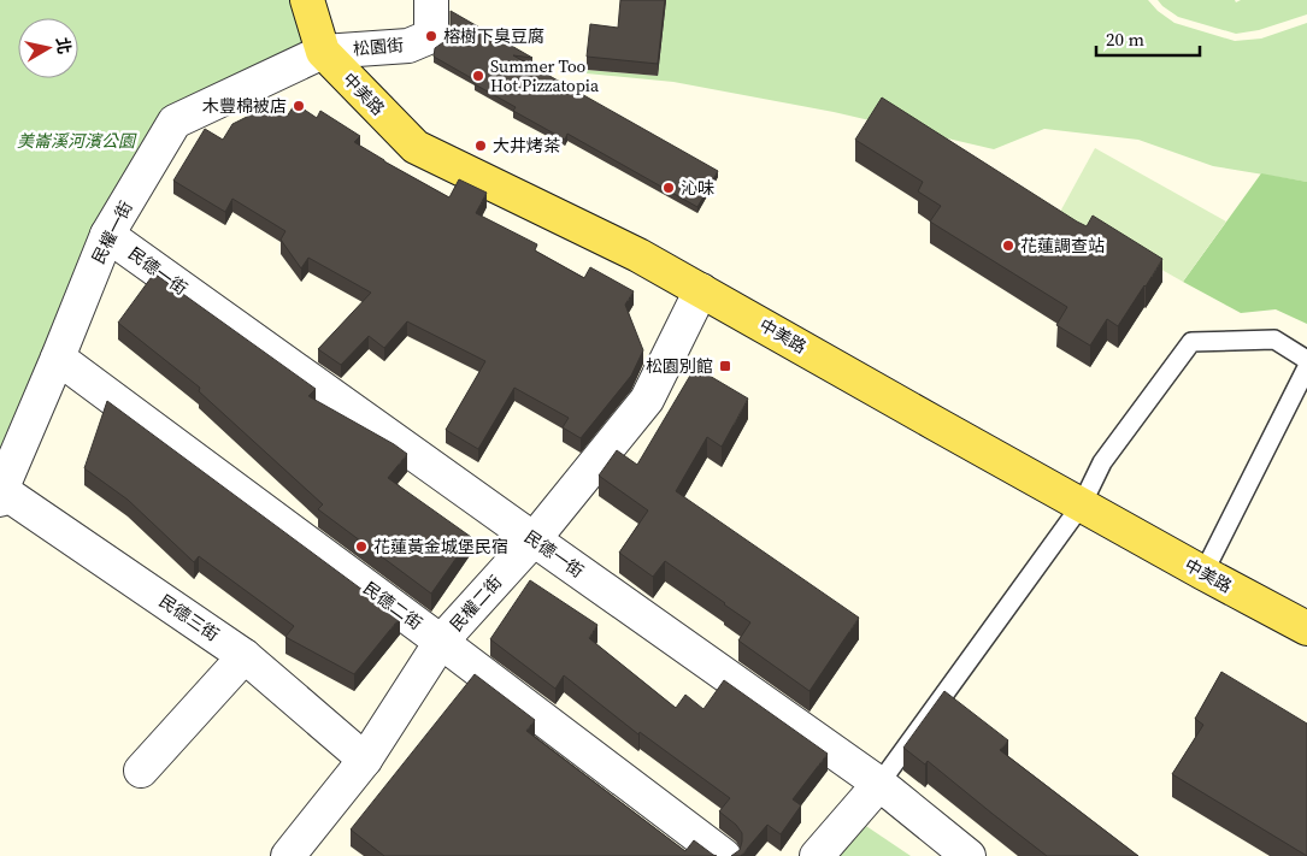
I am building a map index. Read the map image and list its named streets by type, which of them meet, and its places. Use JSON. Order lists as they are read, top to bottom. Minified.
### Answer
{"streets":{"main road":["中美路"],"street":["松園街","民權一街","民德一街","民權二街","民德二街","民德三街"]},"crossings":[["松園街","中美路"],["松園街","民權一街"],["中美路","民權一街"],["中美路","民權二街"],["民權一街","民德一街"],["民權一街","民德二街"],["民權一街","民德三街"],["民德一街","民權二街"],["民權二街","民德二街"],["民權二街","民德三街"]],"parks":["美崙溪河濱公園"],"places":{"other":["榕樹下臭豆腐","Summer Too Hot Pizzatopia","木豐棉被店","大井烤茶","沁味","花蓮調查站","花蓮黃金城堡民宿"],"transit":["松園別館"]},"scale_bar":"20 m","north":"right"}
